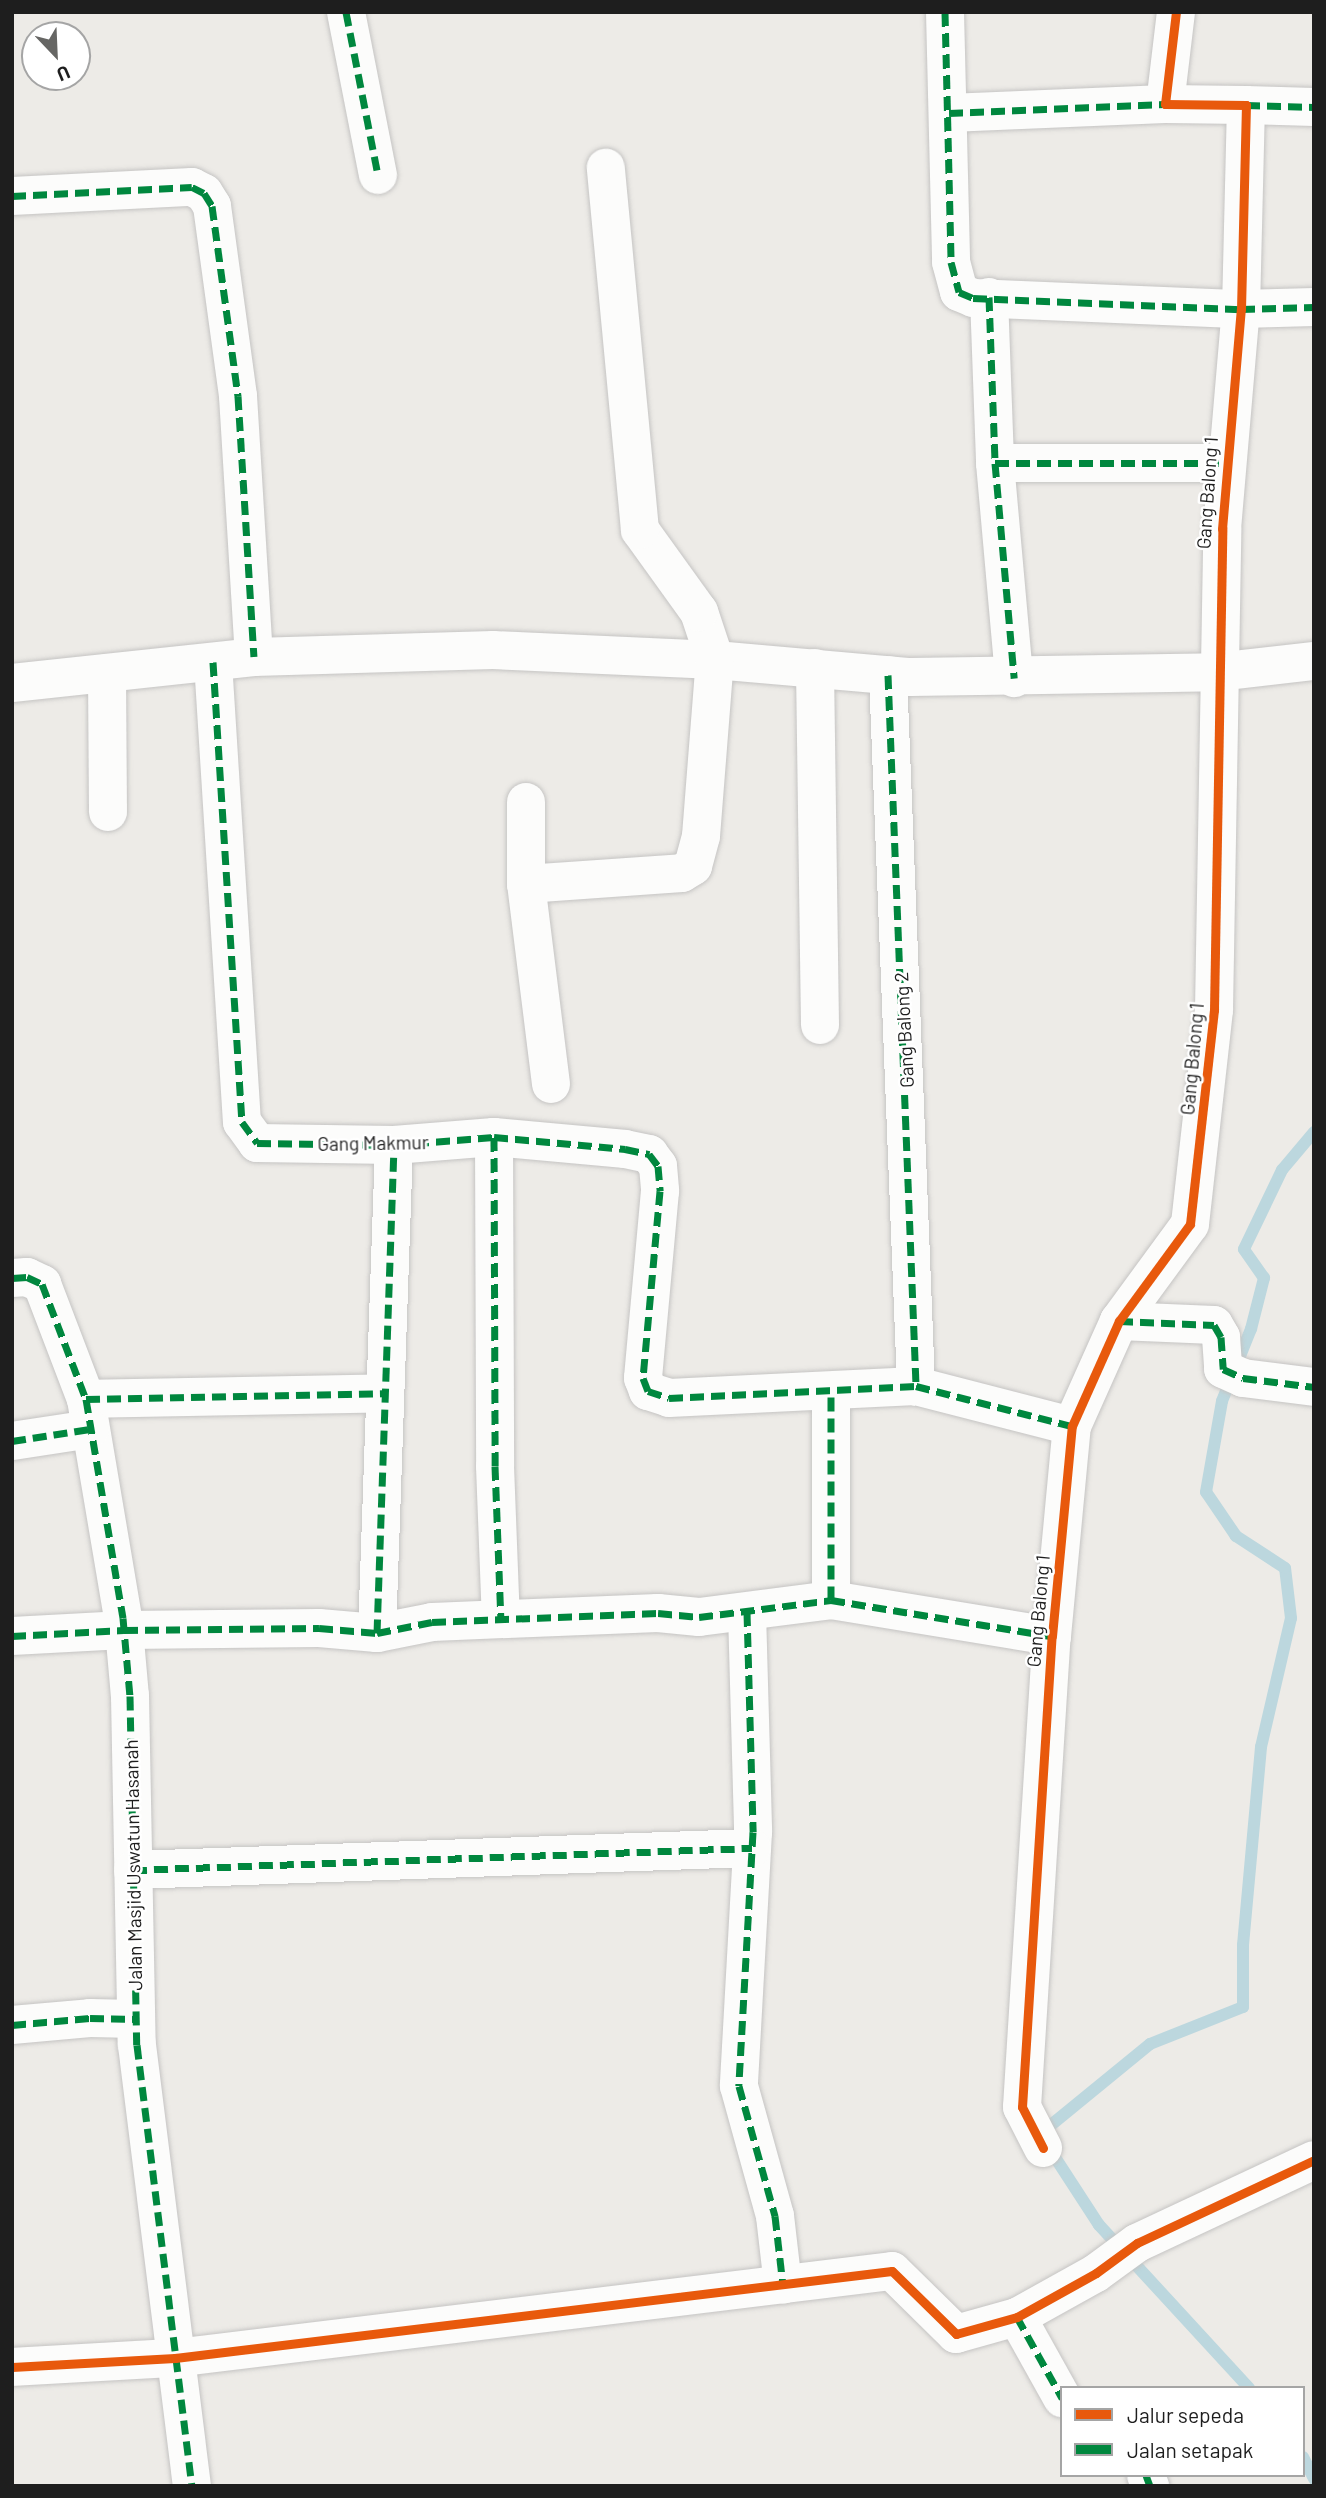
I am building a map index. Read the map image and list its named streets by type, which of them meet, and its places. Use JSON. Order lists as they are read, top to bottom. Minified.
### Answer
{"streets":{"street":["Gang Balong 1","Gang Balong 2","Gang Makmur","Jalan Masjid Uswatun Hasanah"]},"crossings":[["Gang Balong 1","Gang Makmur"],["Gang Balong 2","Gang Makmur"]],"legend":["Jalur sepeda","Jalan setapak"],"north":"bottom right"}
